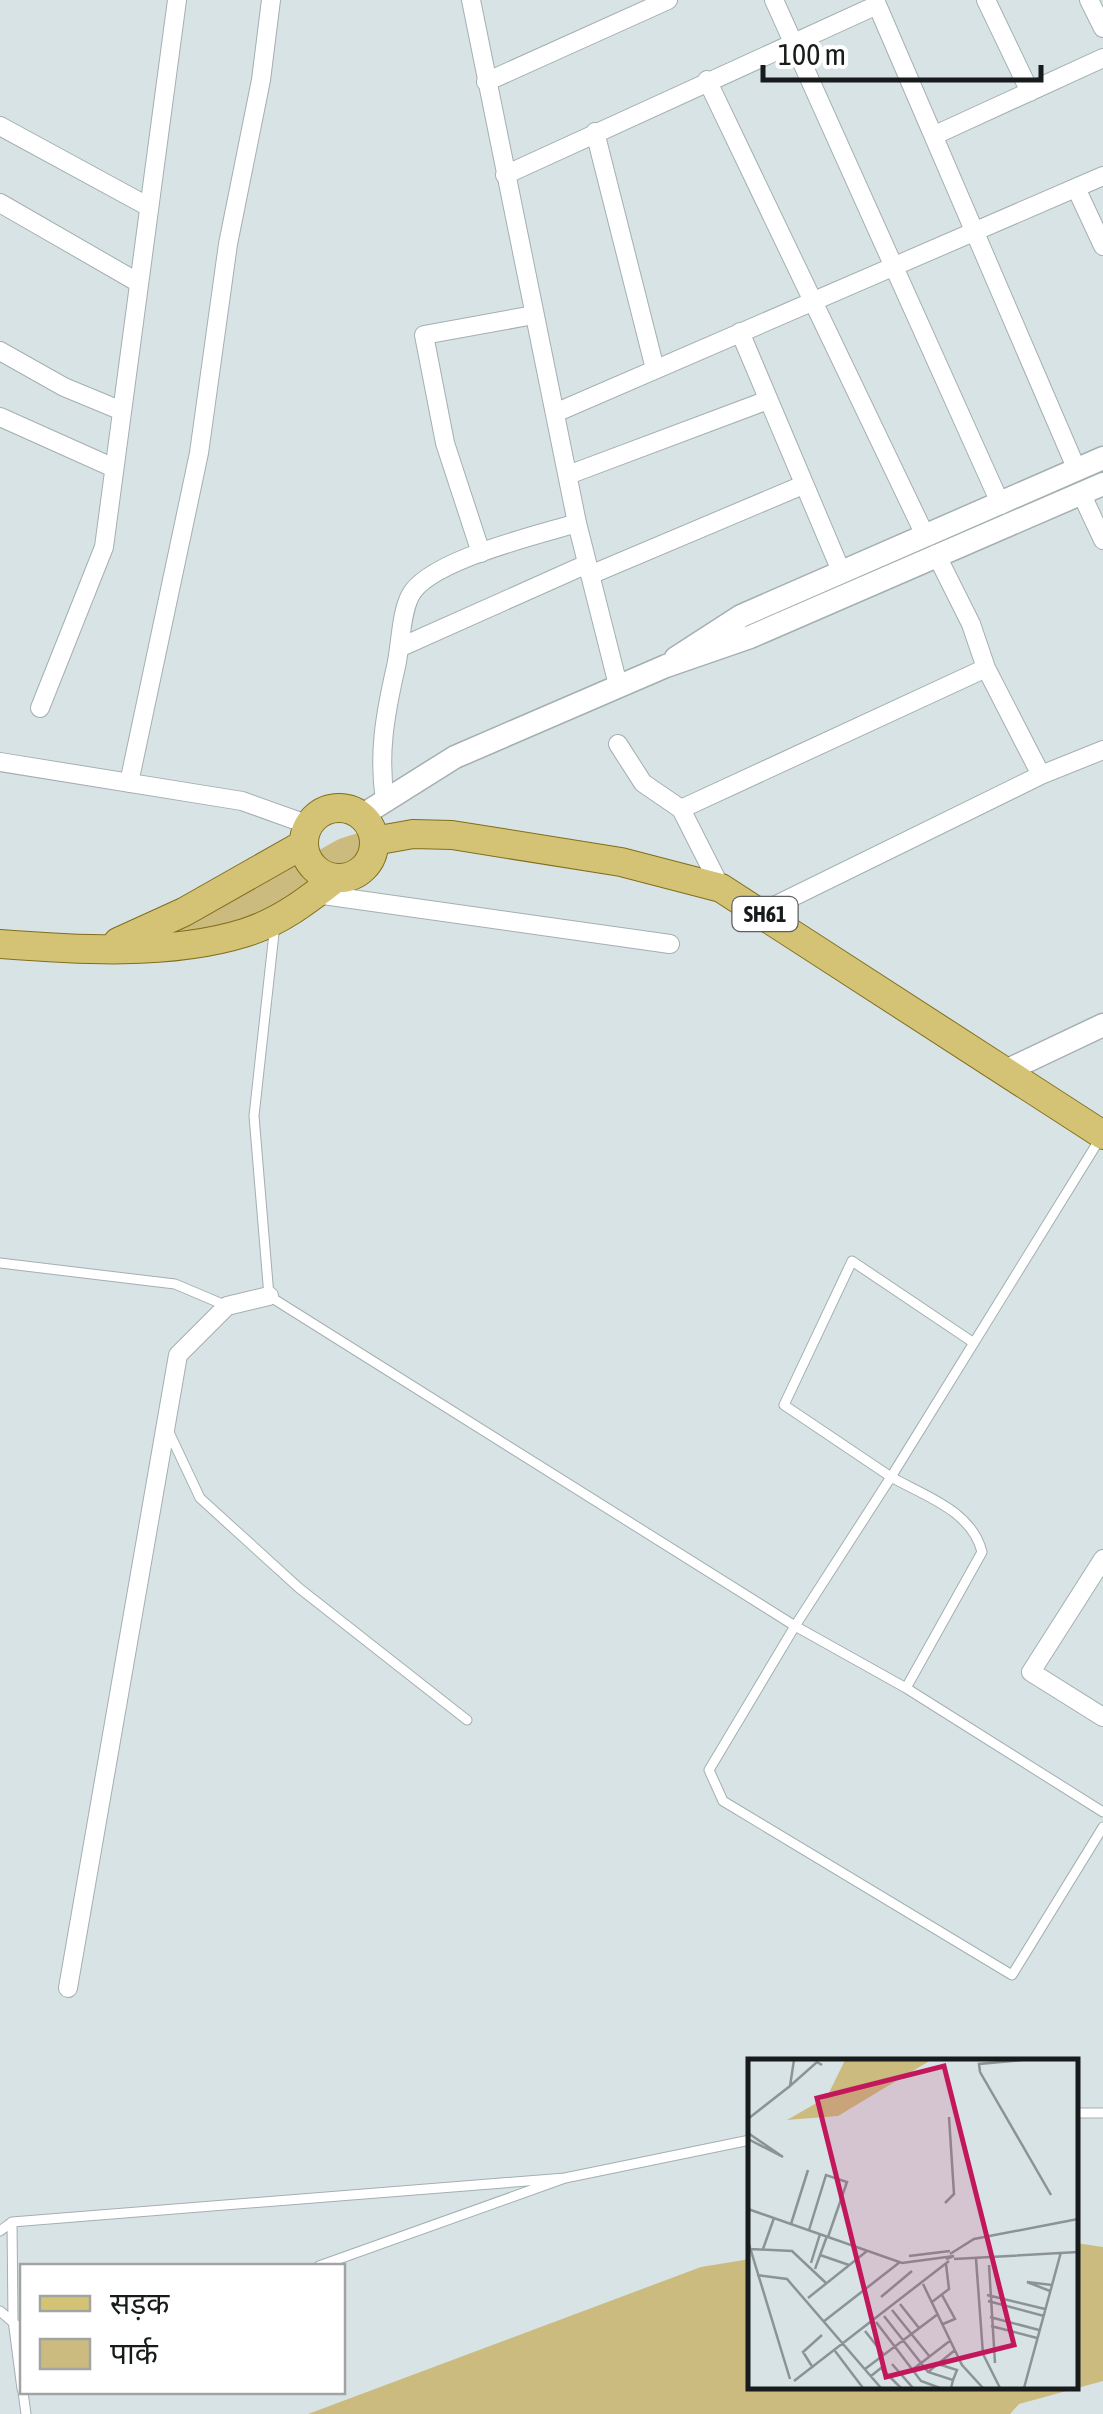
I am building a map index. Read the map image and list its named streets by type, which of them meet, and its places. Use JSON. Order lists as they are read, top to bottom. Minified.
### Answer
{"streets":{"main road":["SH61"]},"legend":["सड़क","पार्क"],"scale_bar":"100 m"}
